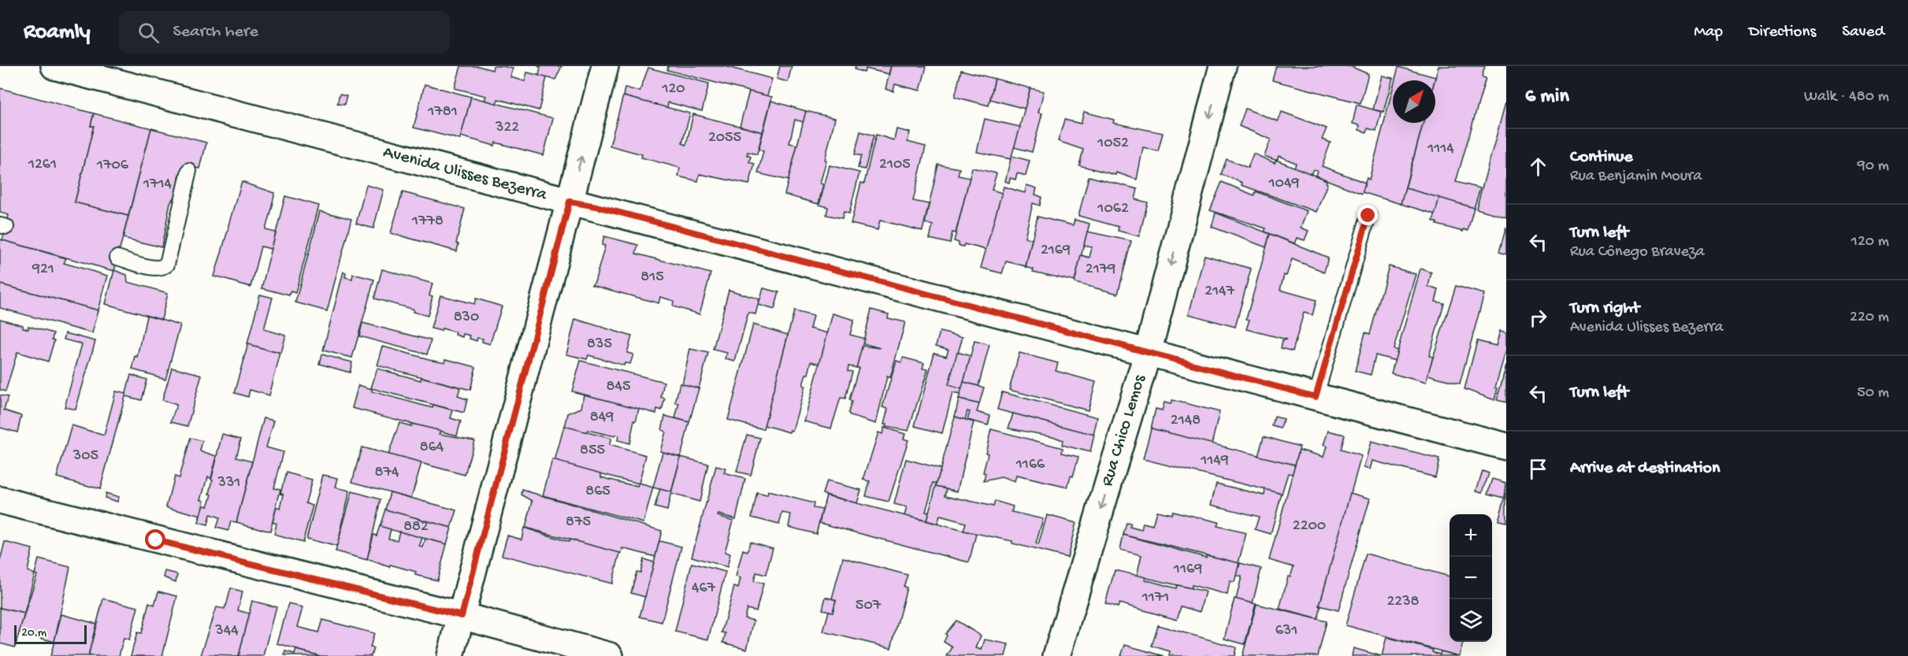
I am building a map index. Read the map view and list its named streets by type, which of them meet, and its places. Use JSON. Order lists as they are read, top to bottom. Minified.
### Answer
{"streets":{"street":["Avenida Ulisses Bezerra","Rua Chico Lemos"]},"crossings":[["Avenida Ulisses Bezerra","Rua Chico Lemos"]],"one_way":["Rua Chico Lemos"],"house_numbers":["120","1781","322","2055","1052","1114","1261","2105","1706","1049","1714","1062","1778","2169","921","2179","815","2147","830","835","845","849","2148","864","855","305","1149","1166","874","331","865","875","2200","882","1169","467","1171","2238","507","344","631"],"scale_bar":"20 m","north":"top right","page":{"header":"Roamly","search":"Search here","nav":["Map","Directions","Saved"],"heading":["6 min","Walk · 480 m"],"list":[["Continue","Rua Benjamin Moura","90 m"],["Turn left","Rua Cônego Braveza","120 m"],["Turn right","Avenida Ulisses Bezerra","220 m"],["Turn left","50 m"],"Arrive at destination"],"map_buttons":["+","−"],"scale":"20 m"}}
